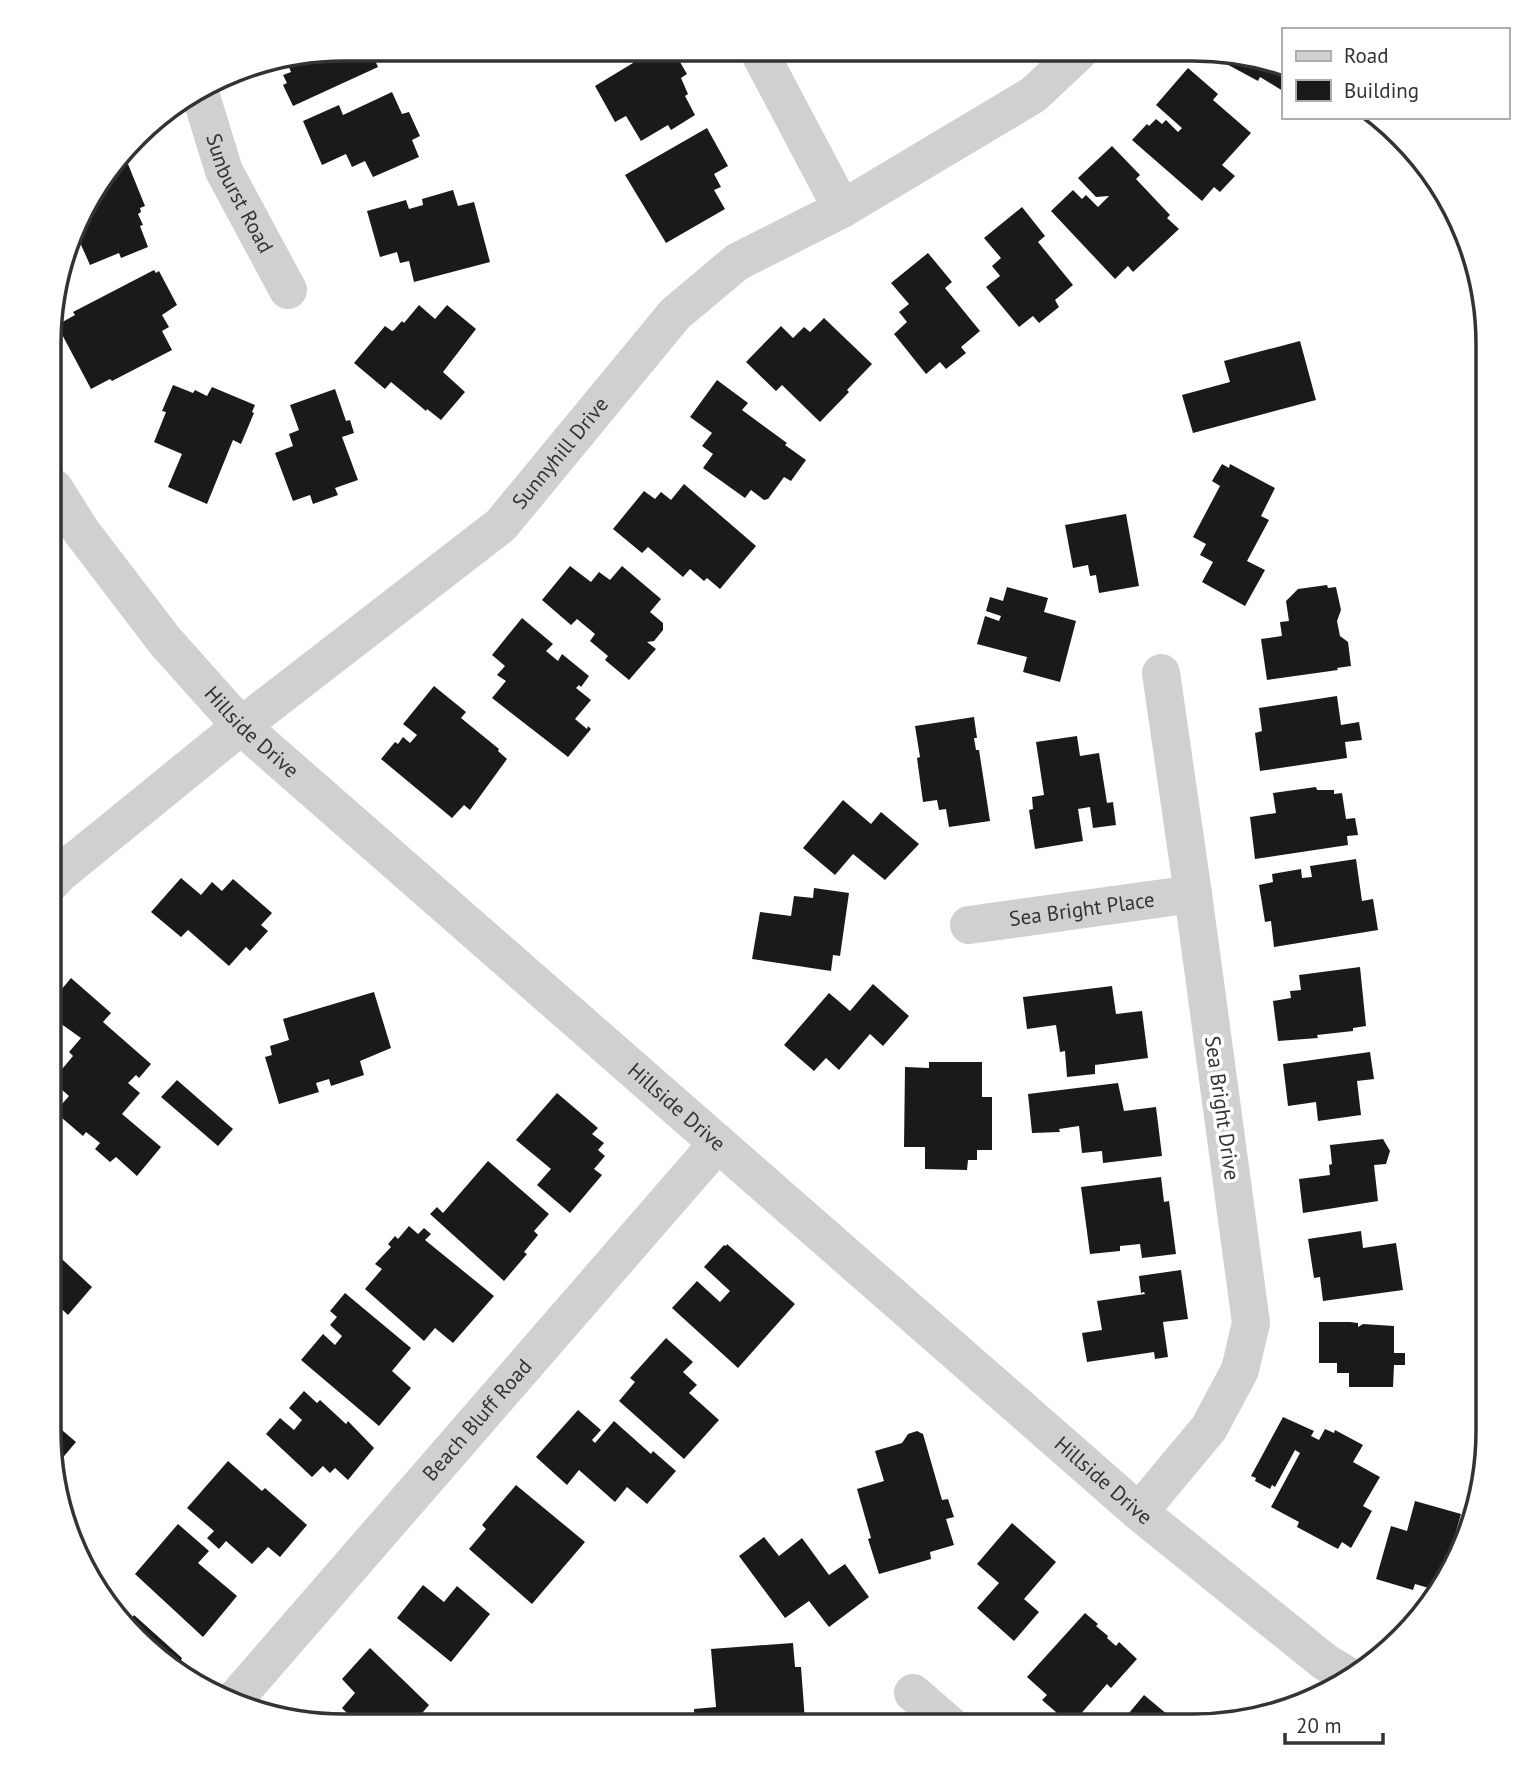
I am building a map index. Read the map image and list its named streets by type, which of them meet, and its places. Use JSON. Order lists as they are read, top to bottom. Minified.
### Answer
{"streets":{"street":["Sunburst Road","Sunnyhill Drive","Hillside Drive","Sea Bright Place","Sea Bright Drive","Beach Bluff Road"]},"crossings":[["Sunnyhill Drive","Hillside Drive"],["Hillside Drive","Sea Bright Drive"],["Hillside Drive","Beach Bluff Road"],["Sea Bright Place","Sea Bright Drive"]],"legend":["Road","Building"],"scale_bar":"20 m"}
